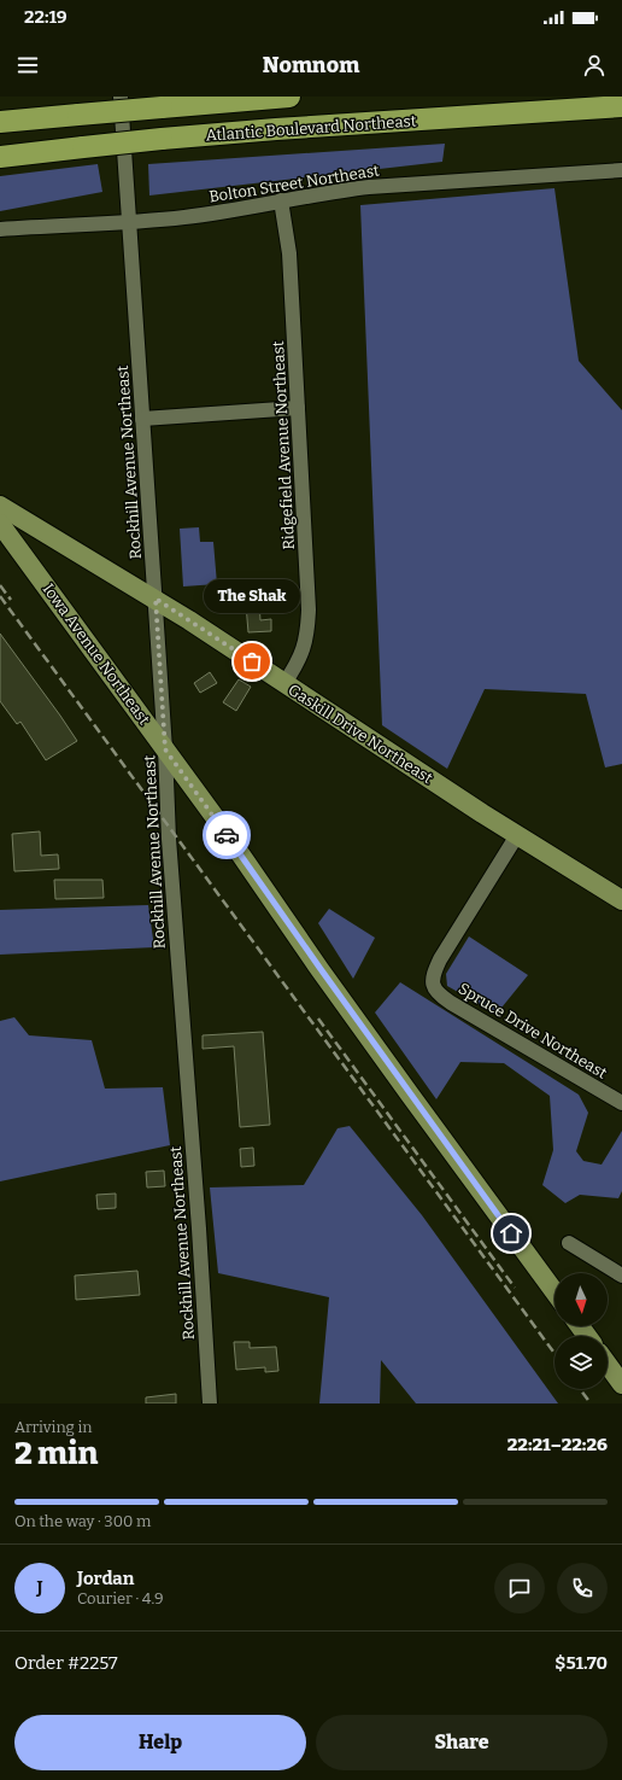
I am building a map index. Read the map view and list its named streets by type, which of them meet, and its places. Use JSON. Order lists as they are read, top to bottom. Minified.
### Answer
{"streets":{"highway":["Atlantic Boulevard Northeast"],"main road":["Iowa Avenue Northeast","Gaskill Drive Northeast"],"street":["Bolton Street Northeast","Ridgefield Avenue Northeast","Rockhill Avenue Northeast","Spruce Drive Northeast"]},"crossings":[["Bolton Street Northeast","Ridgefield Avenue Northeast"],["Bolton Street Northeast","Rockhill Avenue Northeast"],["Ridgefield Avenue Northeast","Gaskill Drive Northeast"],["Rockhill Avenue Northeast","Iowa Avenue Northeast"],["Rockhill Avenue Northeast","Gaskill Drive Northeast"],["Gaskill Drive Northeast","Spruce Drive Northeast"]],"places":["The Shak"],"north":"bottom","page":{"status":"22:19","header":"Nomnom","bubble":"The Shak","heading":["2 min","Arriving in","22:21–22:26"],"panel":["Jordan","Courier · 4.9","Order #2257","$51.70"],"bar":"On the way · 300 m","round":"J","buttons":["Help","Share"]}}
